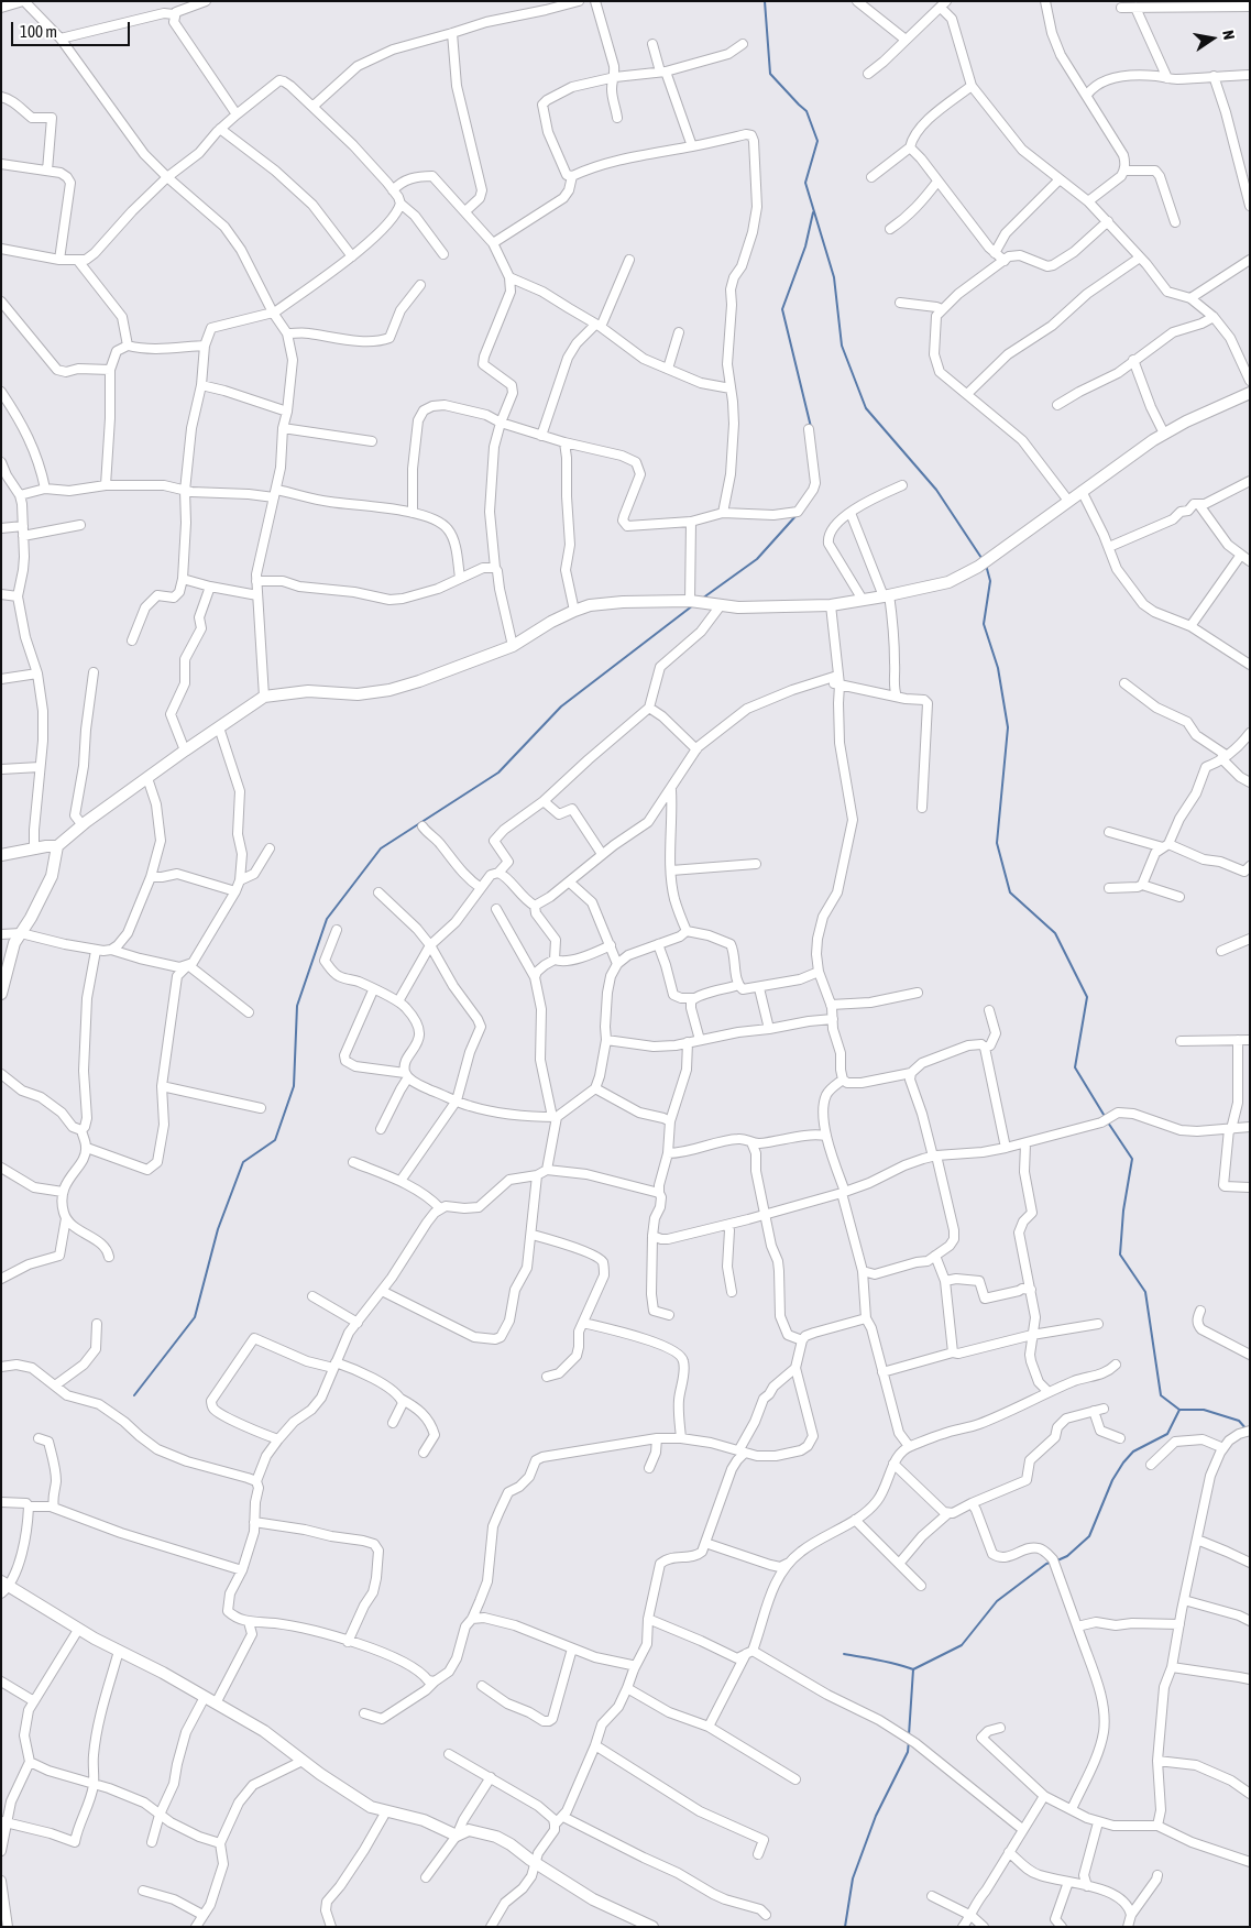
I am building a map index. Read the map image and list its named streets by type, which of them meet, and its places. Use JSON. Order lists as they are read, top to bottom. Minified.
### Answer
{"scale_bar":"100 m","north":"right"}
